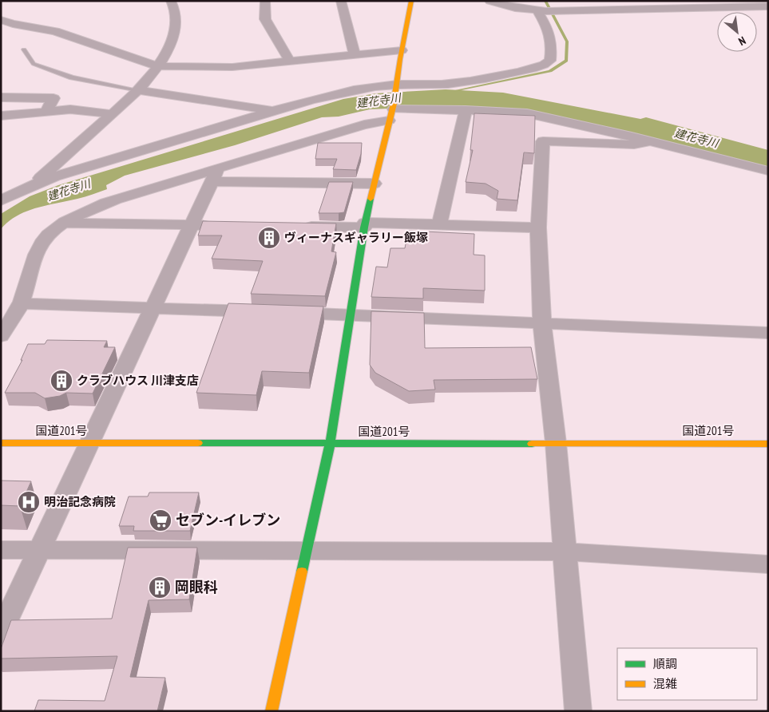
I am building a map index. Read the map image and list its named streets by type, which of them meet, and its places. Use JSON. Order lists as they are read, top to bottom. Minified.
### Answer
{"streets":{"main road":["国道201号"]},"water":["建花寺川"],"places":{"building":["ヴィーナスギャラリー飯塚","クラブハウス 川津支店","岡眼科"],"hospital":["明治記念病院"],"supermarket":["セブン-イレブン"]},"legend":["順調","混雑"],"north":"bottom right"}
